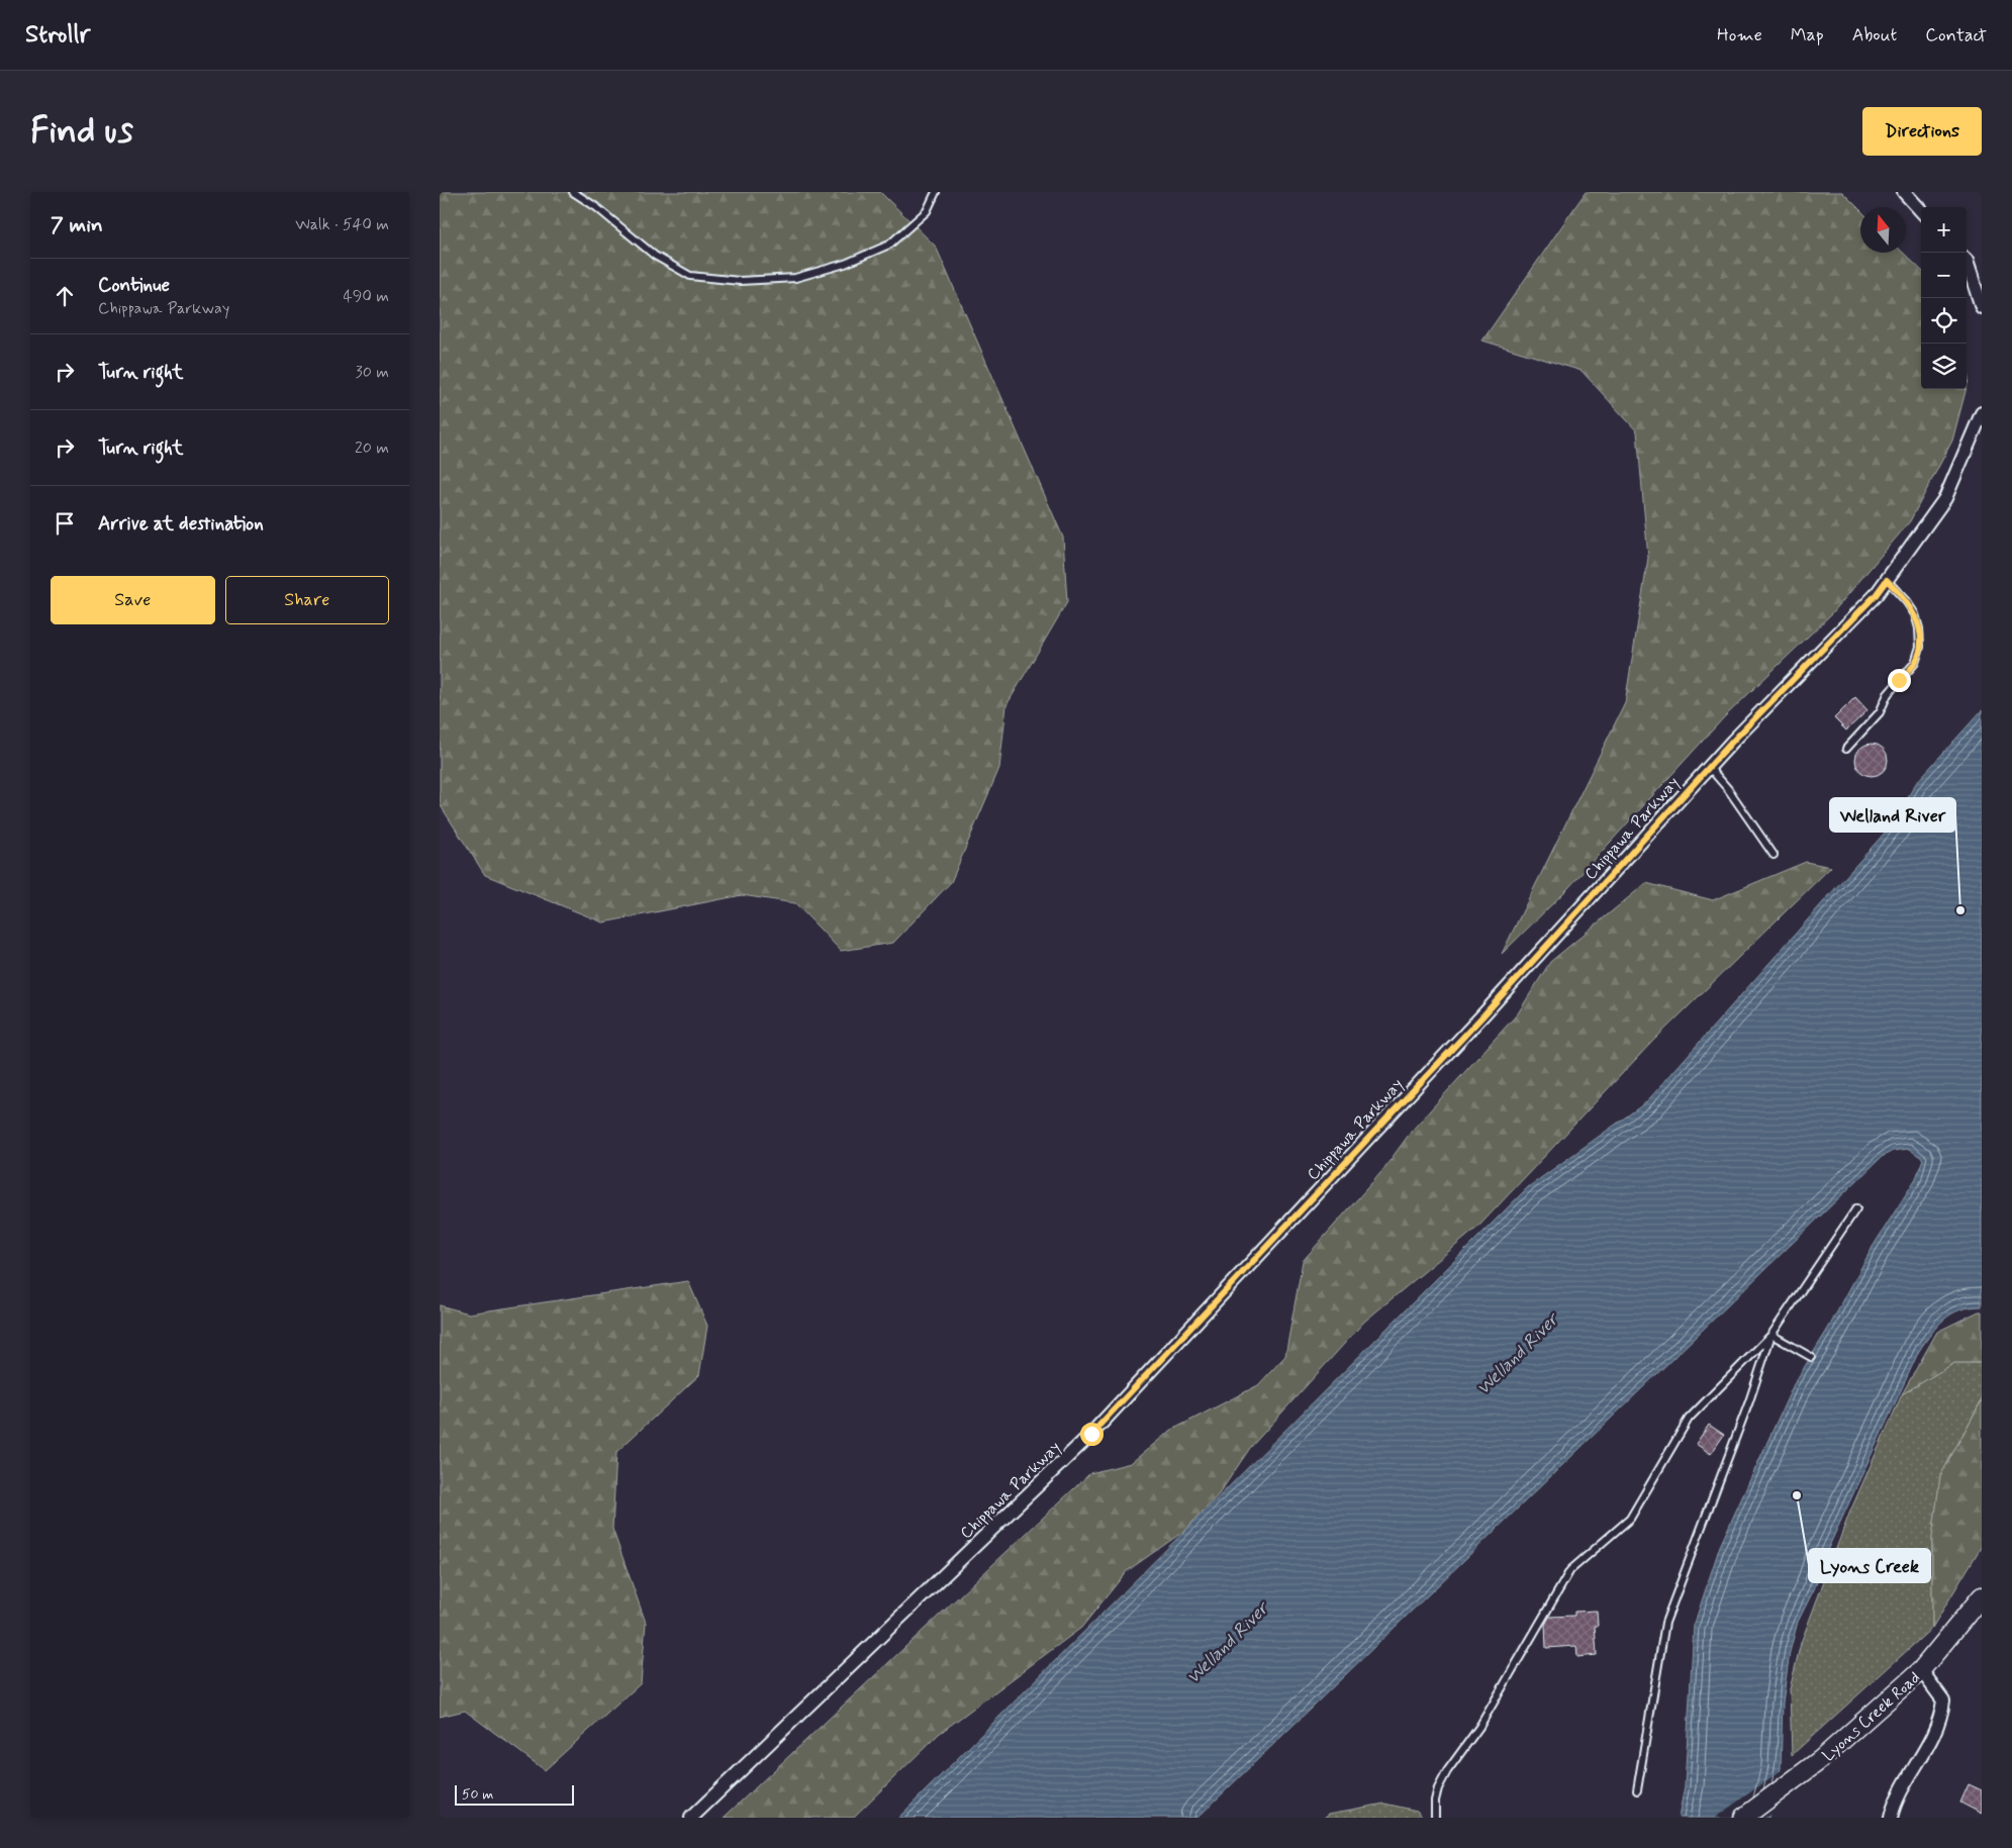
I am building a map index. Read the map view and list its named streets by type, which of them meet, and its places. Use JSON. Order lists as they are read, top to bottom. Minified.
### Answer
{"streets":{"main road":["Lyons Creek Road"],"street":["Chippawa Parkway"]},"water":["Welland River"],"places":["Welland River","Lyons Creek"],"scale_bar":"50 m","north":"top","page":{"header":"Strollr","nav":["Home","Map","About","Contact"],"buttons":["Directions",["Save","Share"]],"title":"Find us","heading":["7 min","Walk · 540 m"],"map_buttons":["+","−"],"list":[["Continue","Chippawa Parkway","490 m"],["Turn right","30 m"],["Turn right","20 m"],"Arrive at destination"],"scale":"50 m"}}
